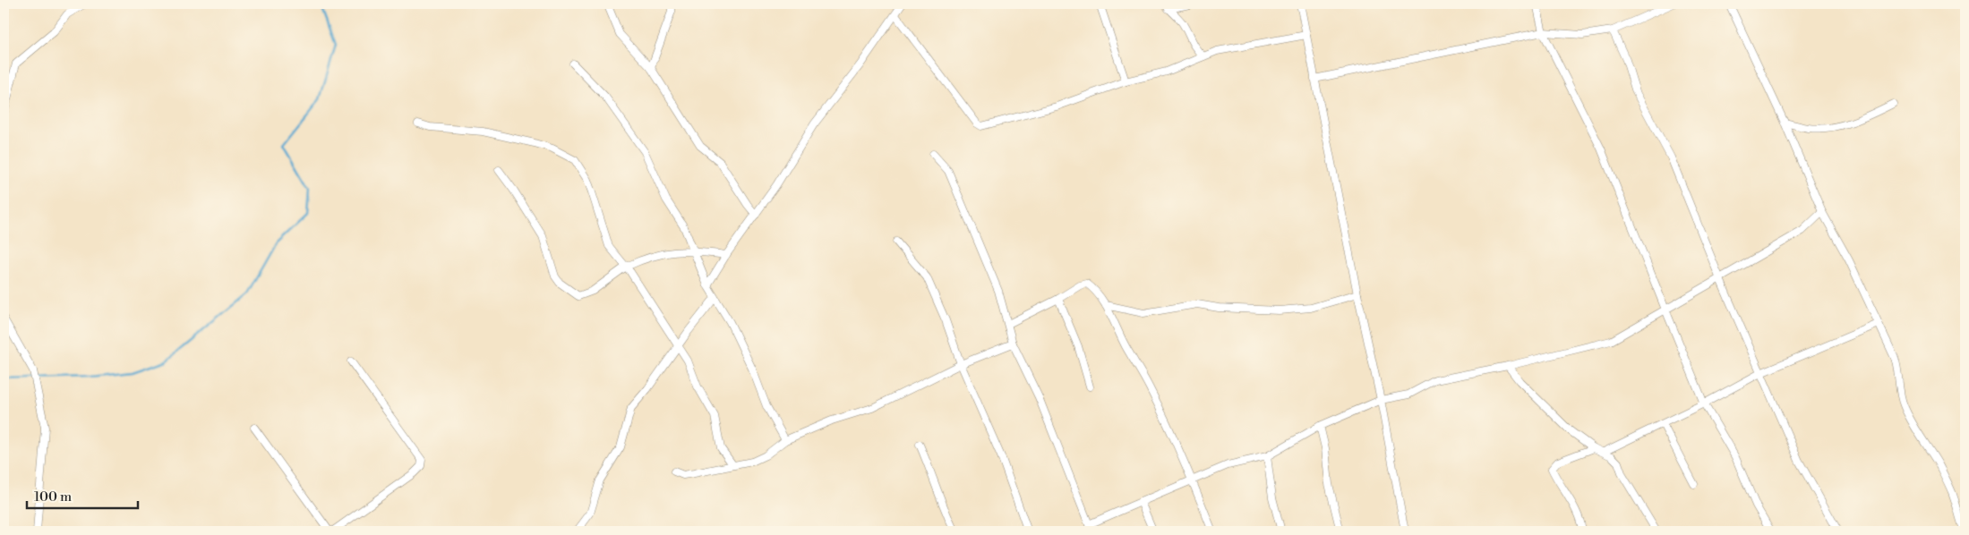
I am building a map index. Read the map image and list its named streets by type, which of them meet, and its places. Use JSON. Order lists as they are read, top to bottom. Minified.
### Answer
{"scale_bar":"100 m"}
